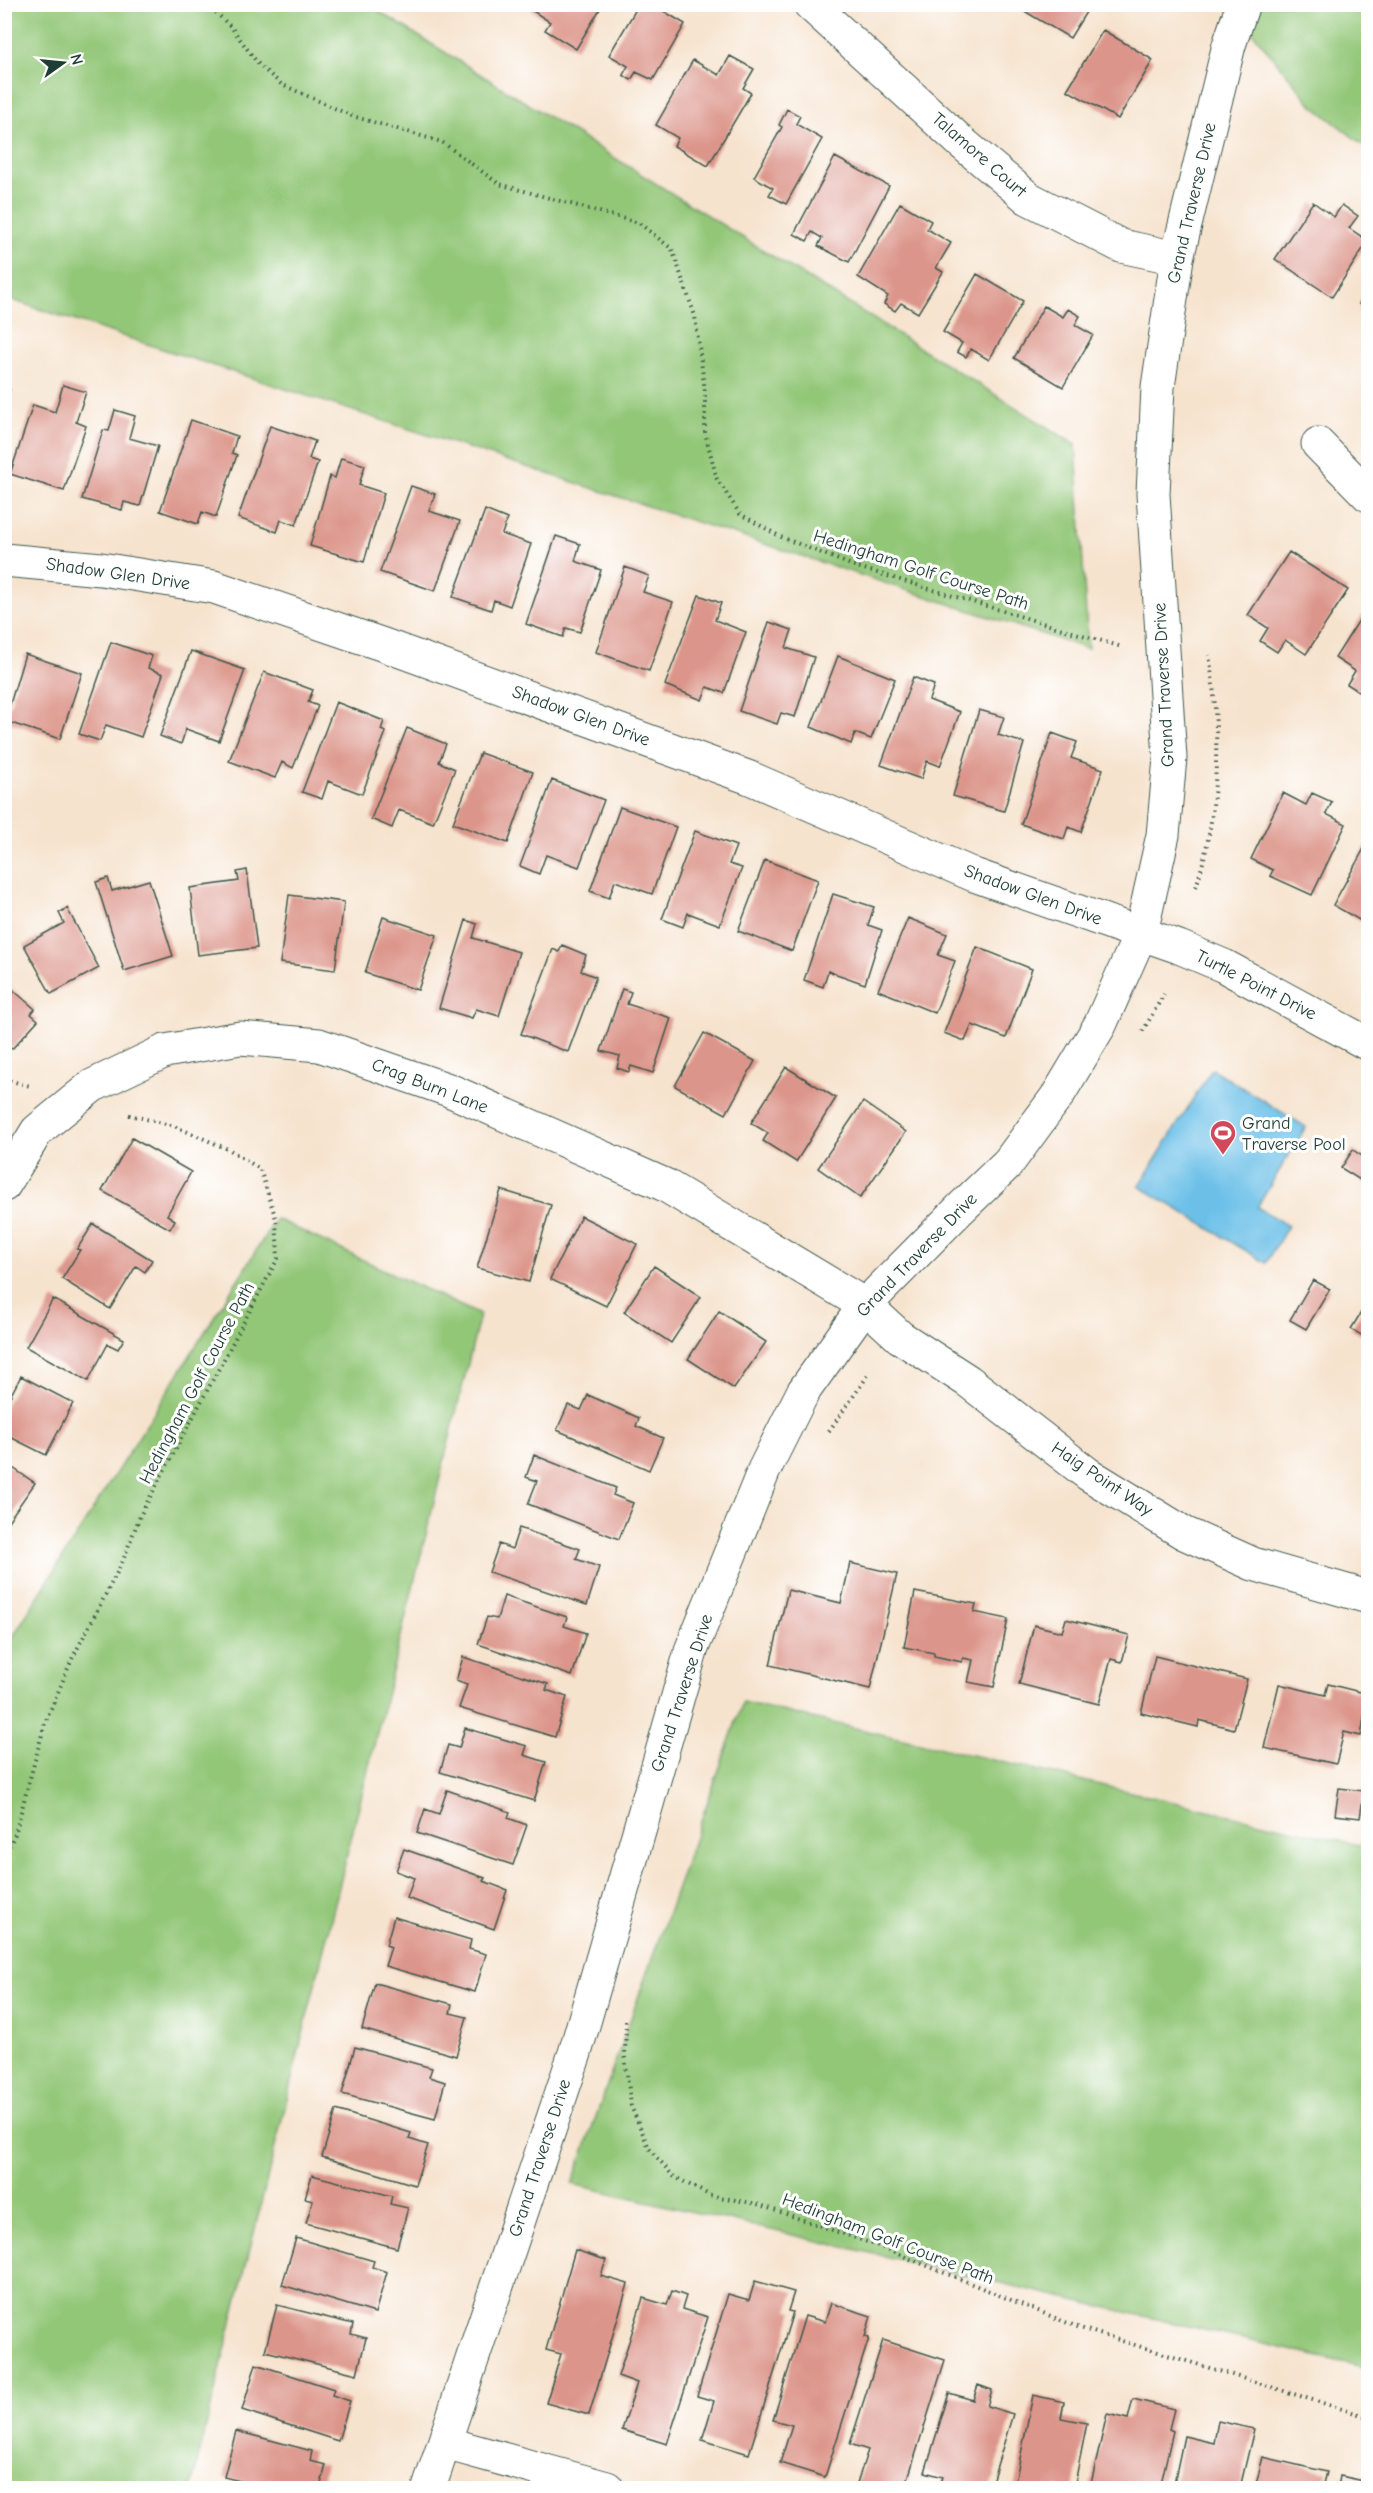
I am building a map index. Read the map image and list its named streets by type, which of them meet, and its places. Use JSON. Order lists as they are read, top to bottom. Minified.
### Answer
{"streets":{"street":["Talamore Court","Grand Traverse Drive","Shadow Glen Drive","Turtle Point Drive","Crag Burn Lane","Haig Point Way"],"path":["Hedingham Golf Course Path"]},"crossings":[["Talamore Court","Grand Traverse Drive"],["Grand Traverse Drive","Shadow Glen Drive"],["Grand Traverse Drive","Turtle Point Drive"],["Grand Traverse Drive","Crag Burn Lane"],["Grand Traverse Drive","Haig Point Way"],["Hedingham Golf Course Path","Crag Burn Lane"],["Shadow Glen Drive","Turtle Point Drive"],["Crag Burn Lane","Haig Point Way"]],"places":{"sports":["Grand Traverse Pool"]},"north":"right"}
